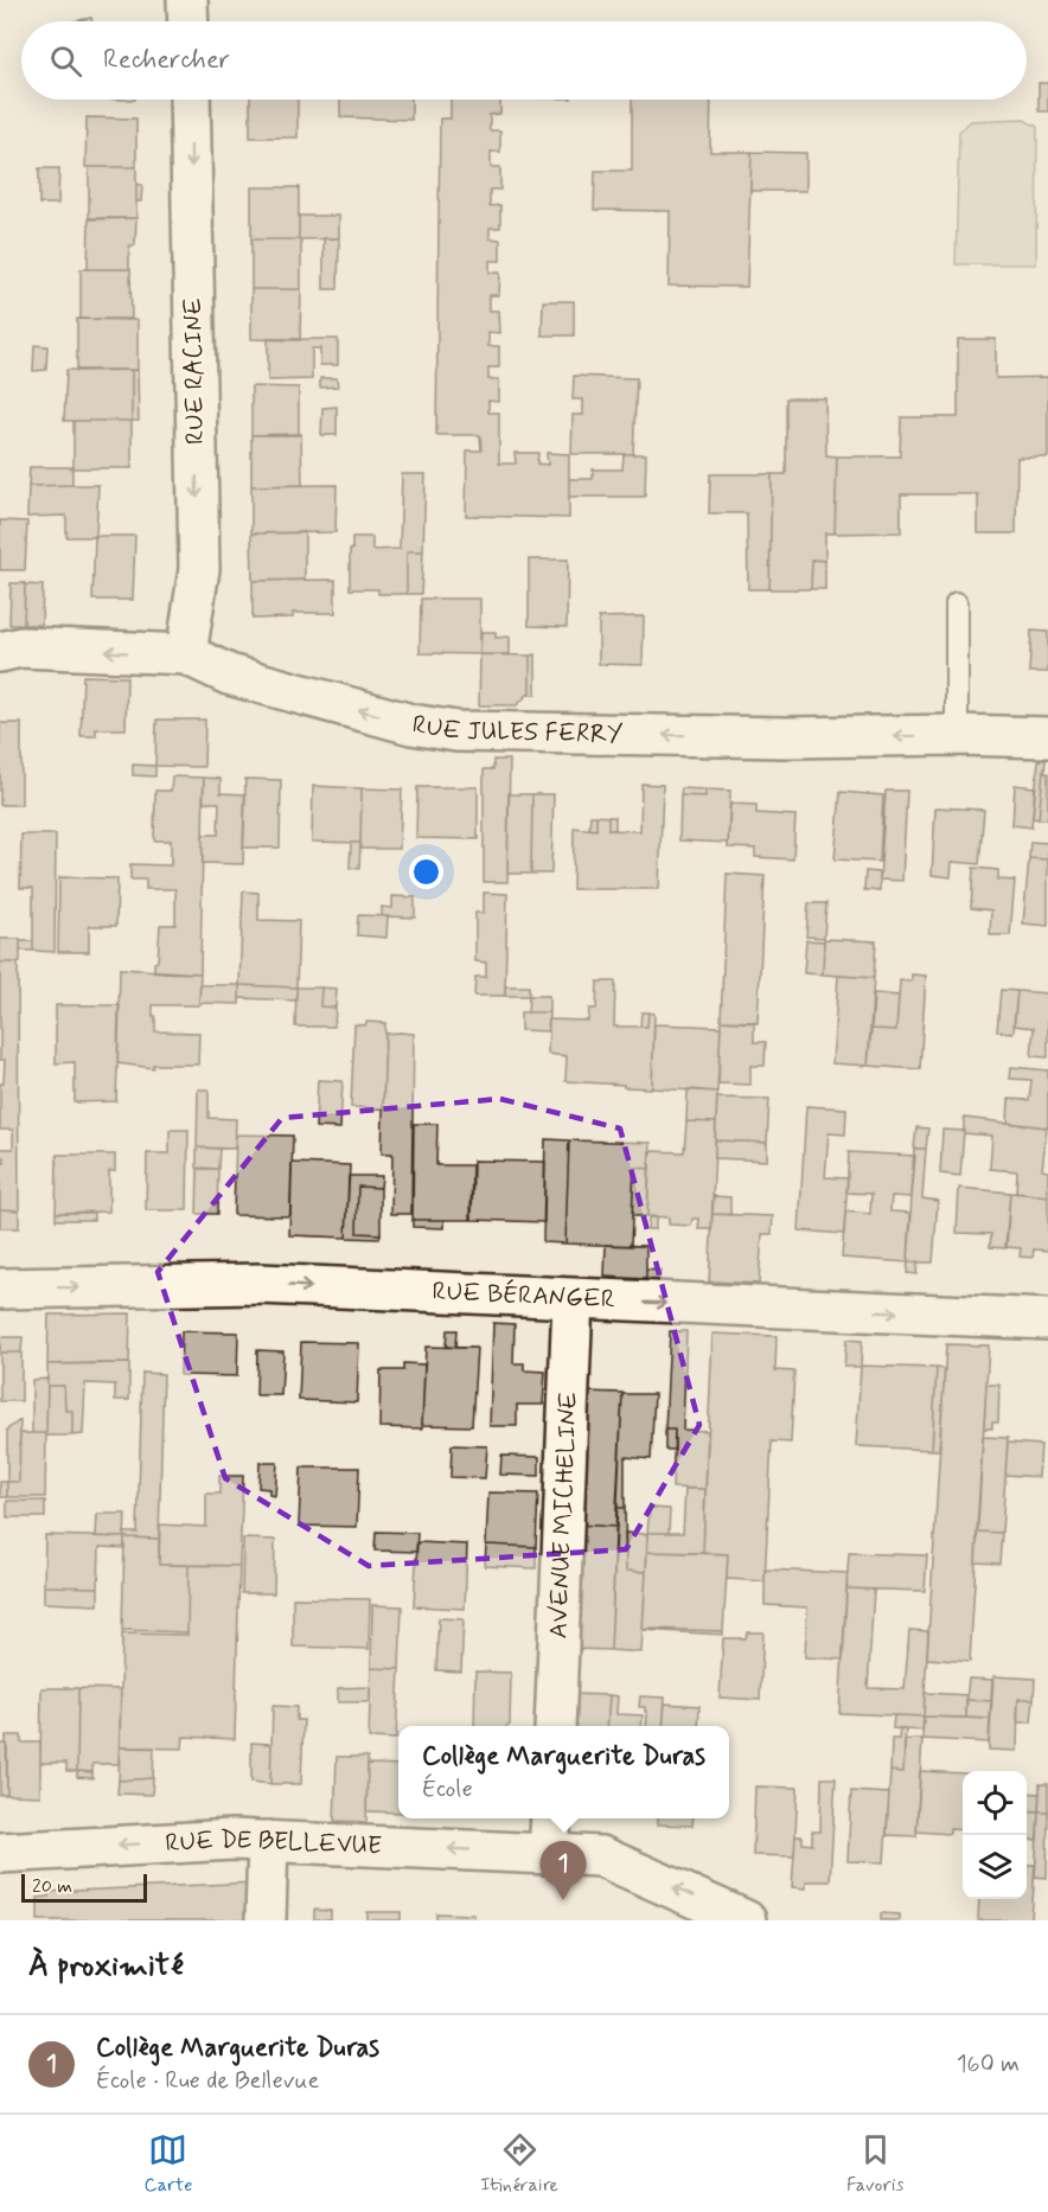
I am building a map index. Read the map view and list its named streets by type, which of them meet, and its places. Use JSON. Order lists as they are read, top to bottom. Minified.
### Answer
{"streets":{"street":["RUE RACINE","RUE JULES FERRY","RUE BÉRANGER","AVENUE MICHELINE","RUE DE BELLEVUE"]},"crossings":[["RUE RACINE","RUE JULES FERRY"],["RUE BÉRANGER","AVENUE MICHELINE"]],"one_way":["RUE RACINE","RUE JULES FERRY","RUE BÉRANGER","RUE DE BELLEVUE"],"scale_bar":"20 m","page":{"search":"Rechercher","popup":["Collège Marguerite Duras","École"],"pins":"1","scale":"20 m","heading":"À proximité","list":[{"mark":"1","name":"Collège Marguerite Duras","note":"École · Rue de Bellevue","value":"160 m"}],"nav":["Carte","Itinéraire","Favoris"]}}
